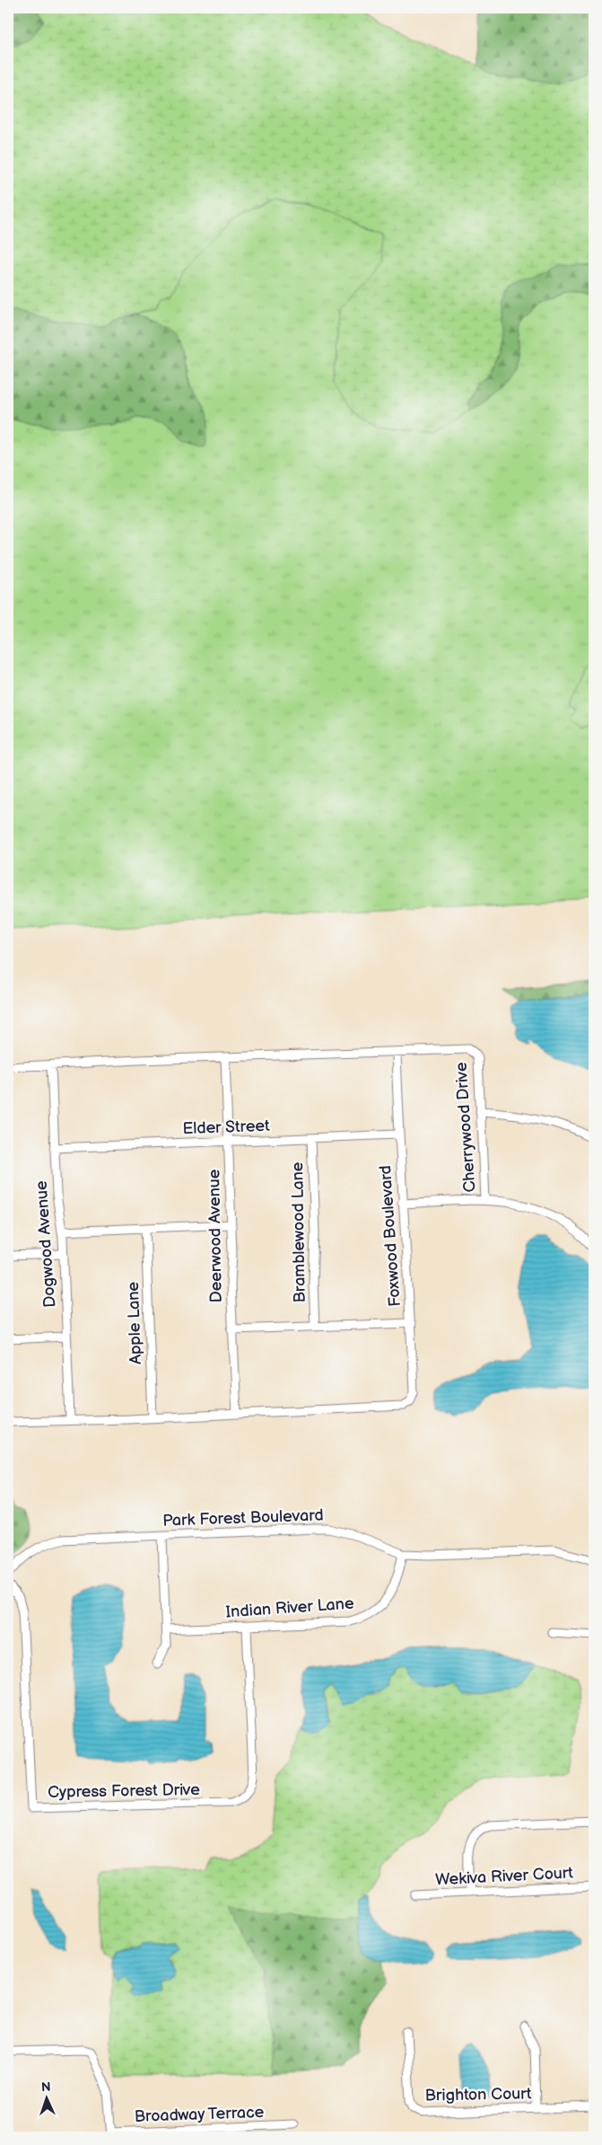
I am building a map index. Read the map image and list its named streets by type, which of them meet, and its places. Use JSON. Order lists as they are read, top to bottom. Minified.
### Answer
{"streets":{"street":["Elder Street","Cherrywood Drive","Bramblewood Lane","Deerwood Avenue","Foxwood Boulevard","Dogwood Avenue","Apple Lane","Park Forest Boulevard","Indian River Lane","Cypress Forest Drive","Wekiva River Court","Brighton Court","Broadway Terrace"]},"crossings":[["Elder Street","Bramblewood Lane"],["Elder Street","Deerwood Avenue"],["Elder Street","Foxwood Boulevard"],["Elder Street","Dogwood Avenue"],["Cherrywood Drive","Foxwood Boulevard"],["Deerwood Avenue","Foxwood Boulevard"],["Foxwood Boulevard","Dogwood Avenue"],["Foxwood Boulevard","Apple Lane"],["Park Forest Boulevard","Indian River Lane"],["Indian River Lane","Cypress Forest Drive"]],"north":"top"}
